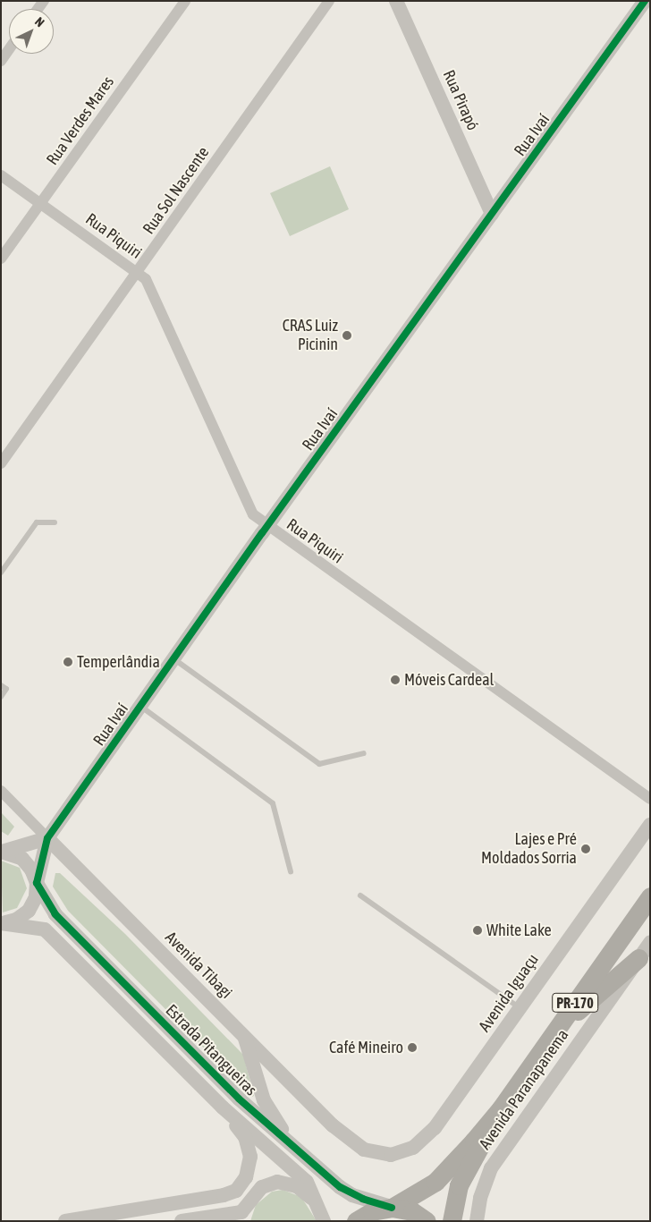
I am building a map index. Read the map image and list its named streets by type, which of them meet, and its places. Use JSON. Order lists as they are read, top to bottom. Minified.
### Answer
{"streets":{"highway":["PR-170"],"street":["Rua Pirapó","Rua Verdes Mares","Rua Ivaí","Rua Sol Nascente","Rua Piquiri","Avenida Tibagi","Avenida Iguaçu","Estrada Pitangueiras","Avenida Paranapanema"]},"crossings":[["Rua Pirapó","Rua Ivaí"],["Rua Verdes Mares","Rua Piquiri"],["Rua Ivaí","Rua Piquiri"],["Rua Ivaí","Avenida Tibagi"],["Rua Ivaí","Estrada Pitangueiras"],["Rua Sol Nascente","Rua Piquiri"],["Avenida Tibagi","Avenida Iguaçu"],["PR-170","Estrada Pitangueiras"]],"places":["CRAS Luiz Picinin","Temperlândia","Móveis Cardeal","Lajes e Pré Moldados Sorria","White Lake","Café Mineiro"],"north":"top right"}
